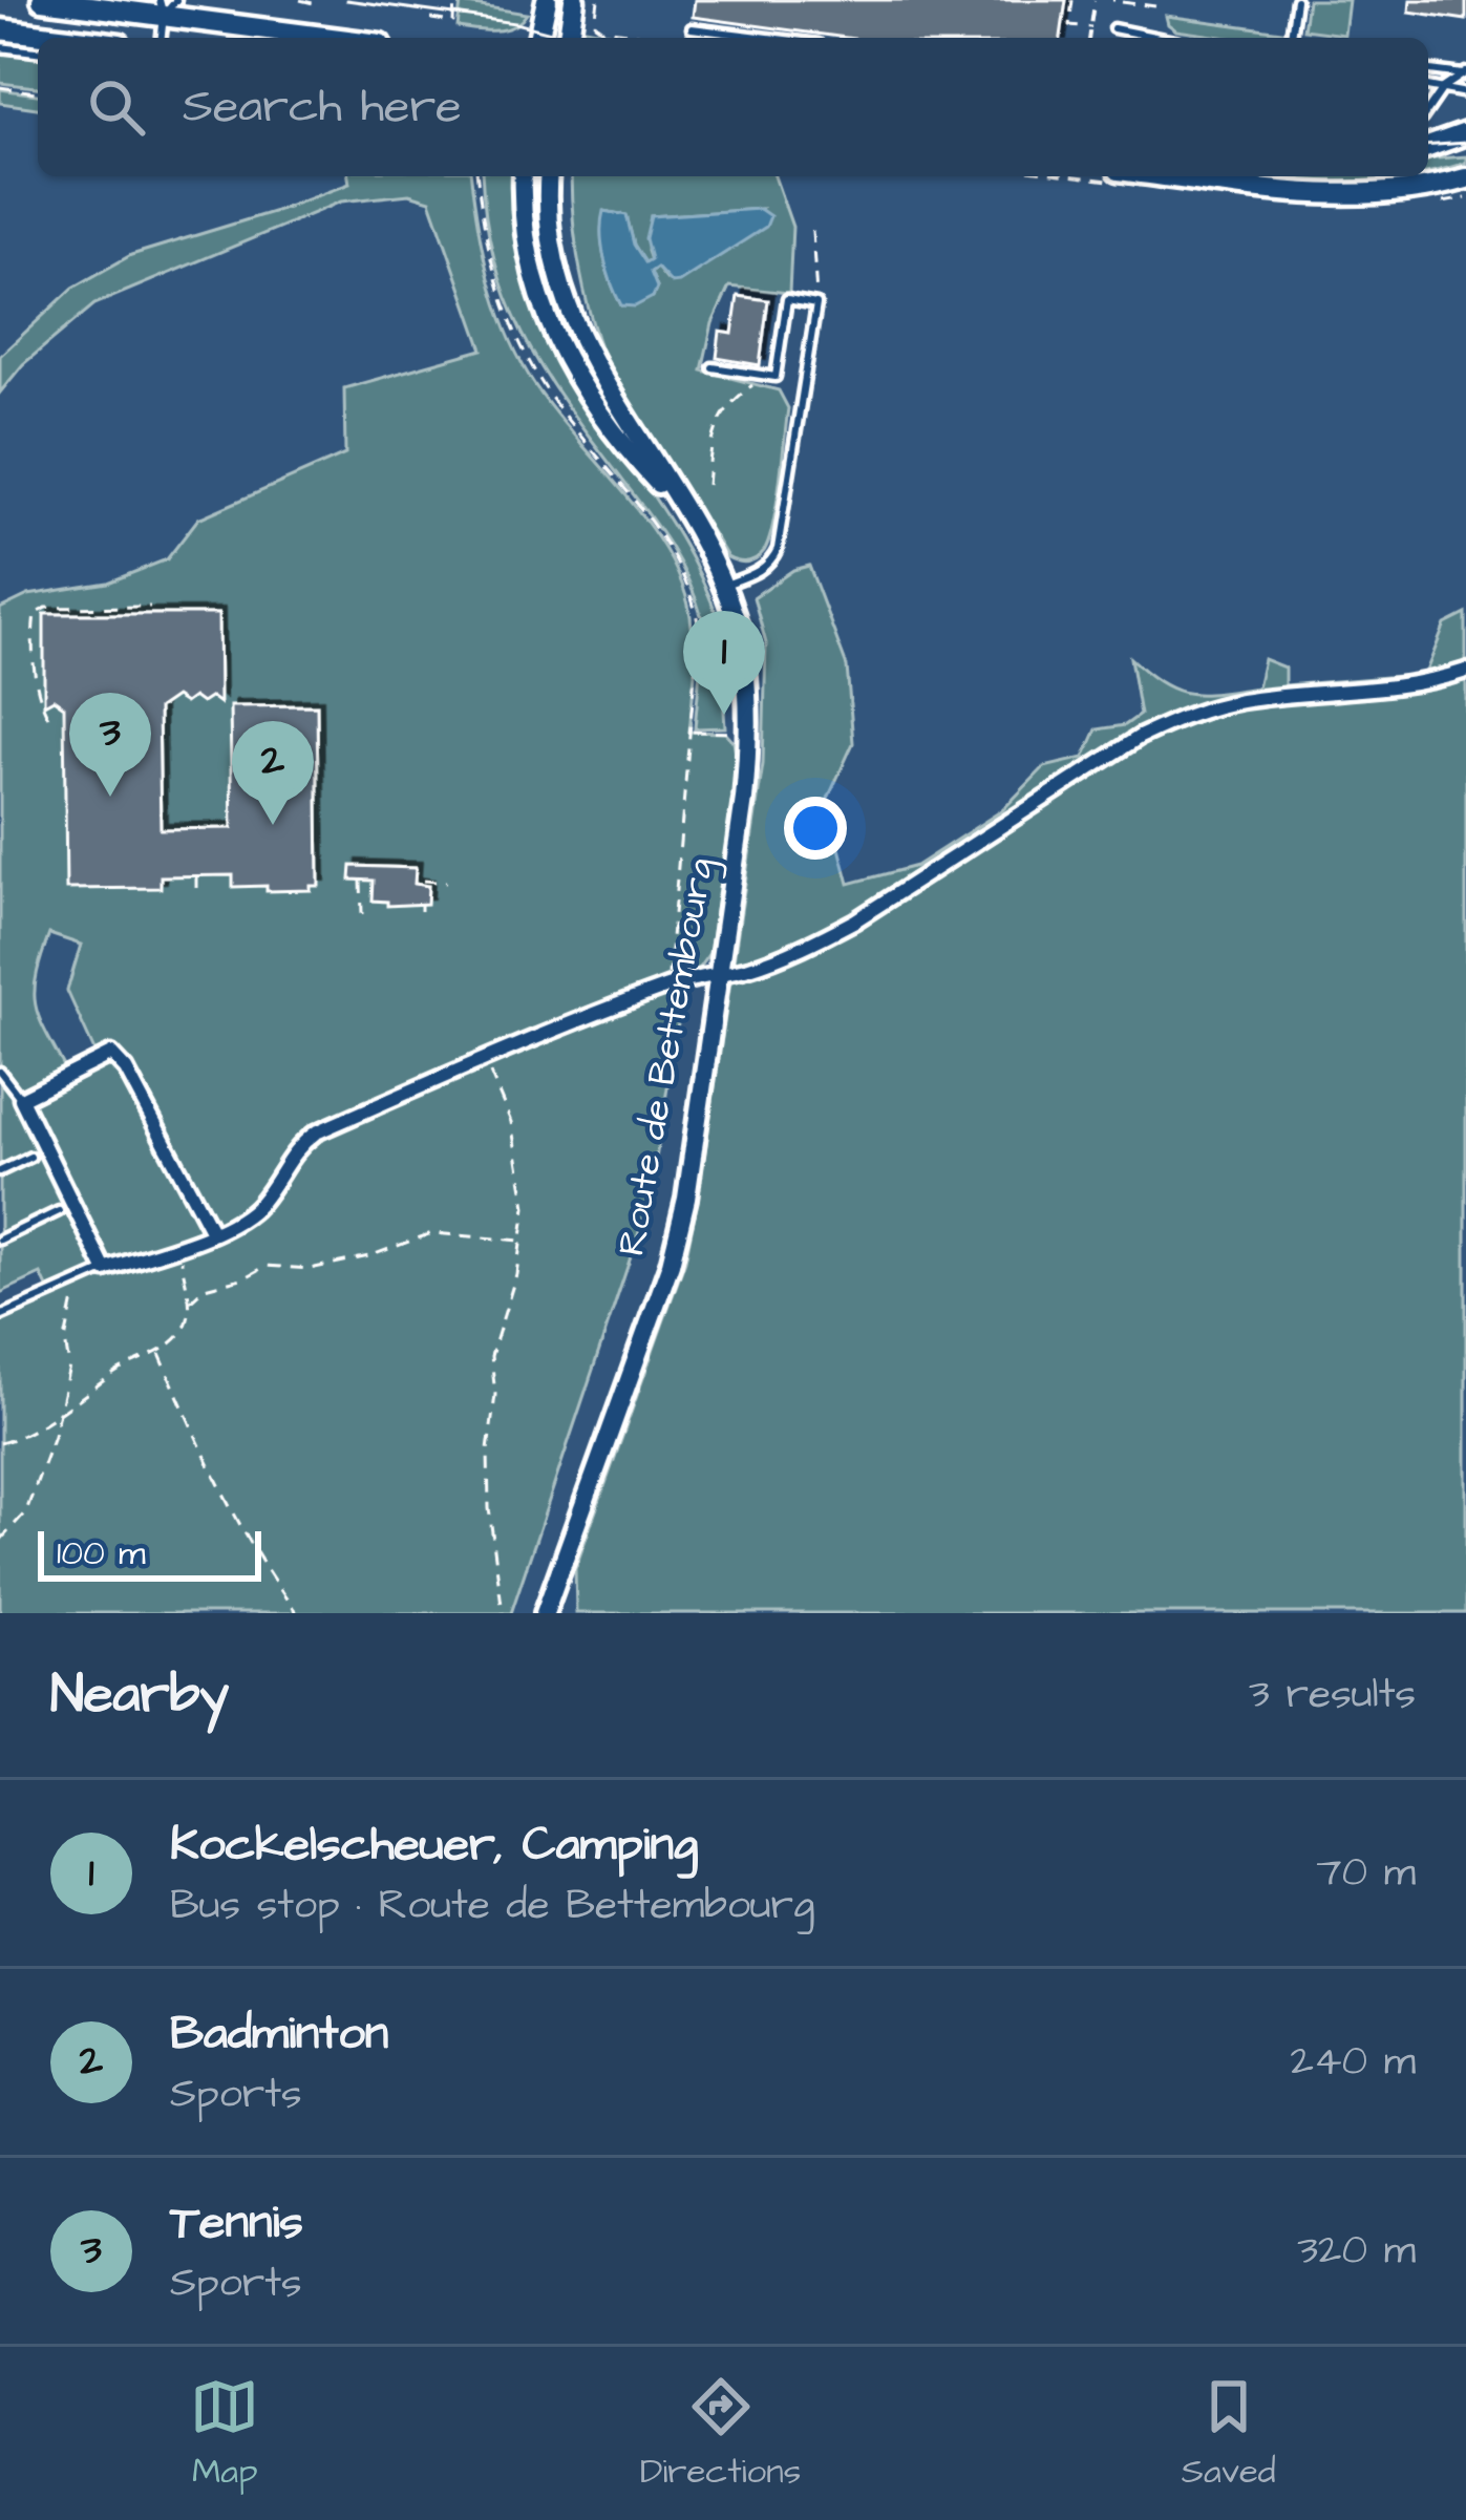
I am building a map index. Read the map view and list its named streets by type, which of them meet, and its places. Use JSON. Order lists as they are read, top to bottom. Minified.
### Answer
{"streets":{"main road":["Route de Bettembourg"]},"scale_bar":"100 m","page":{"search":"Search here","pins":["1","3","2"],"scale":"100 m","heading":["Nearby","3 results"],"list":[{"mark":"1","name":"Kockelscheuer, Camping","note":"Bus stop · Route de Bettembourg","value":"70 m"},{"mark":"2","name":"Badminton","note":"Sports","value":"240 m"},{"mark":"3","name":"Tennis","note":"Sports","value":"320 m"}],"nav":["Map","Directions","Saved"]}}
